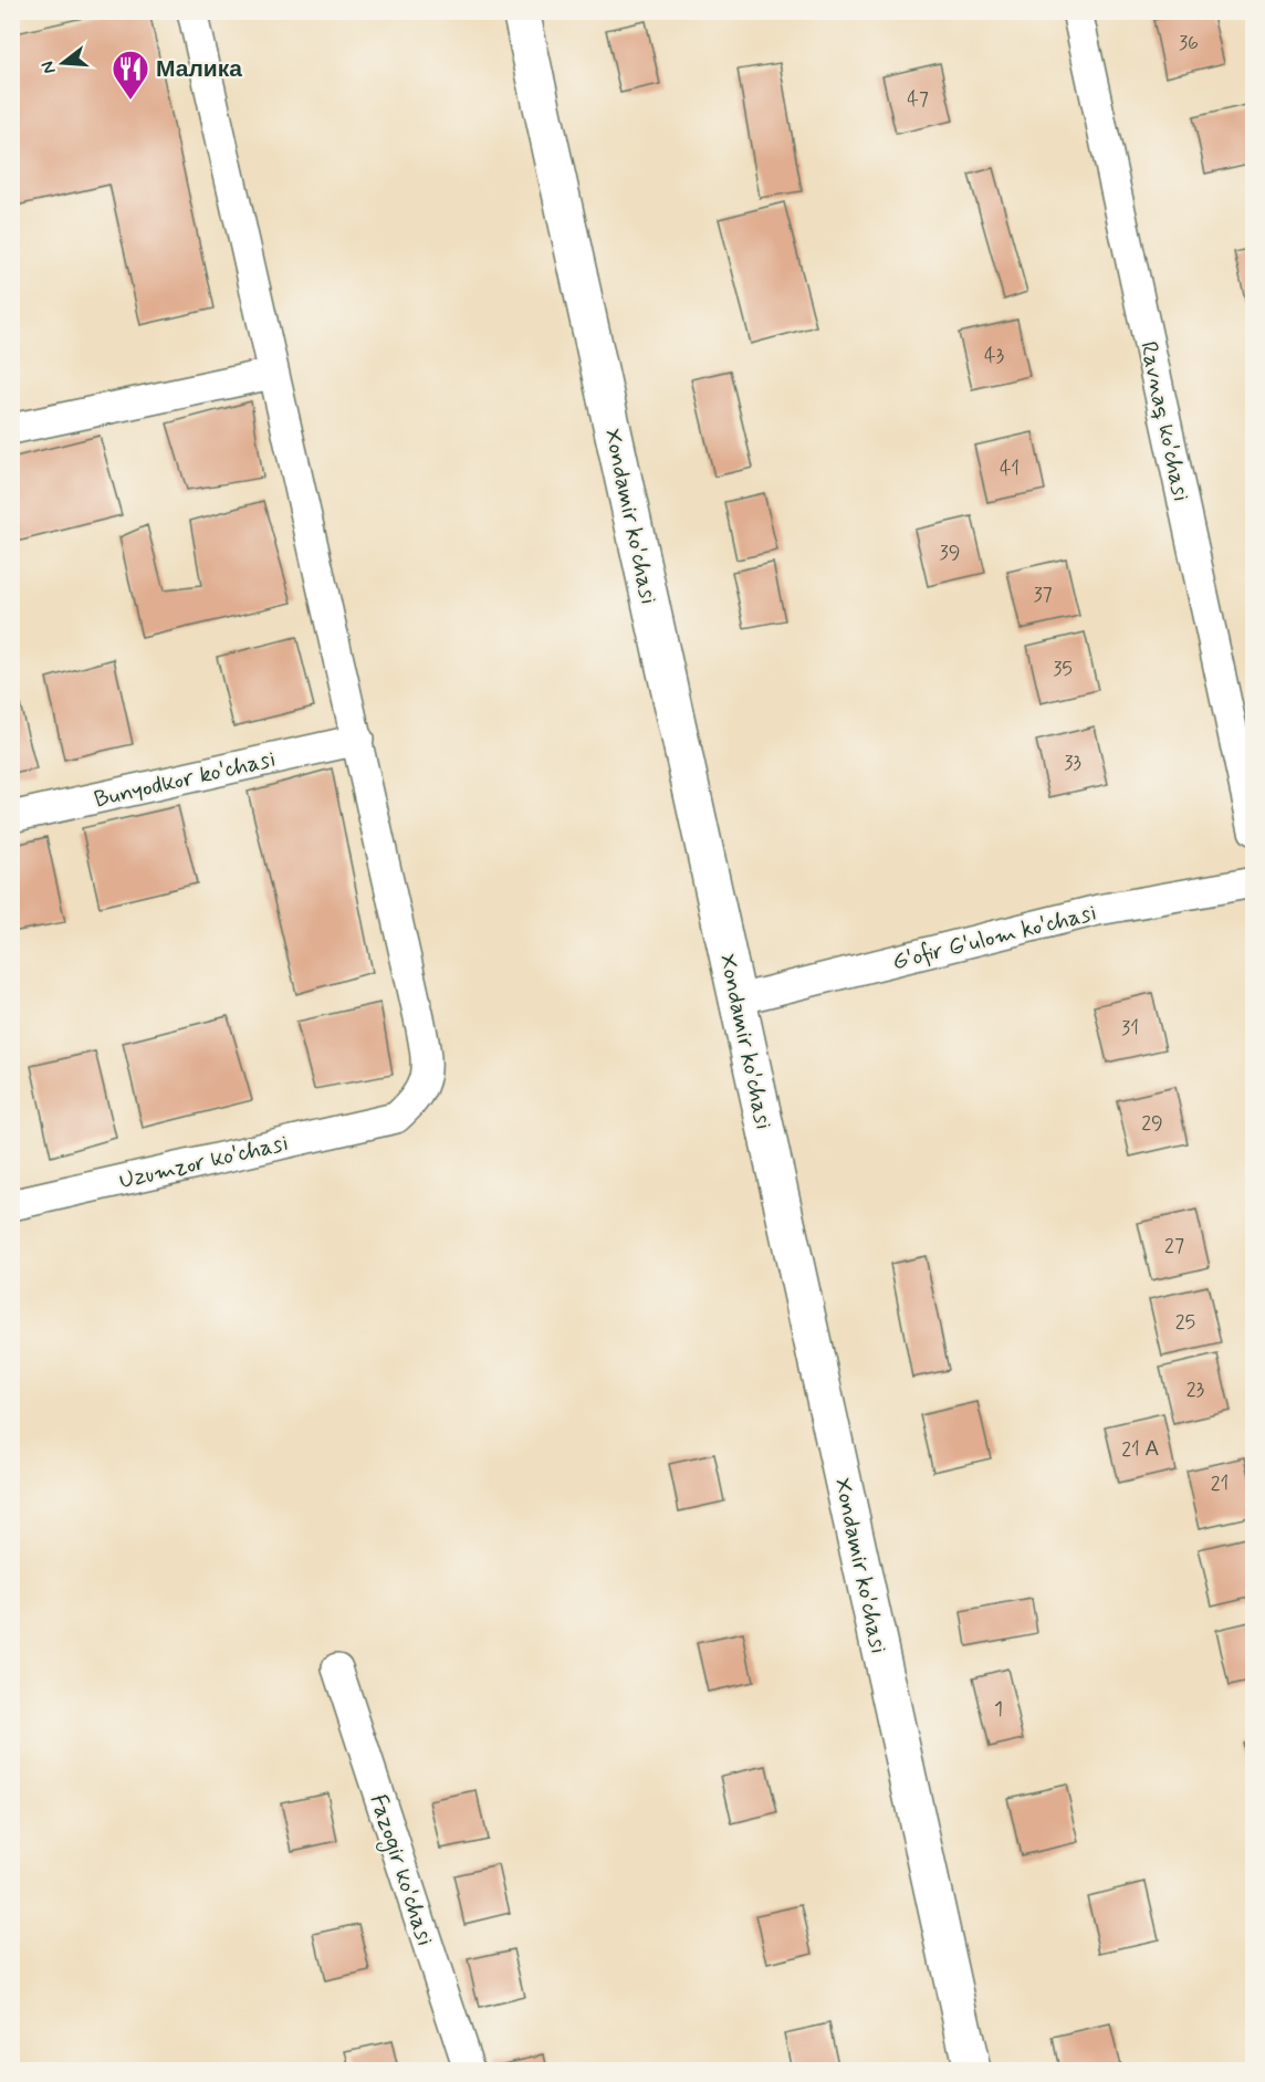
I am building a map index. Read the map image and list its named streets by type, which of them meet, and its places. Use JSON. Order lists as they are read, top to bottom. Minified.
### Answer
{"streets":{"main road":["Xondamir ko'chasi"],"street":["Ravnaq ko'chasi","Bunyodkor ko'chasi","G'ofir G'ulom ko'chasi","Uzumzor ko'chasi","Fazogir ko'chasi"]},"crossings":[["Xondamir ko'chasi","G'ofir G'ulom ko'chasi"],["Bunyodkor ko'chasi","Uzumzor ko'chasi"]],"places":{"restaurant":["Малика"]},"house_numbers":["36","47","43","41","39","37","35","33","31","29","27","25","23","21 А","21","1"],"north":"left"}
